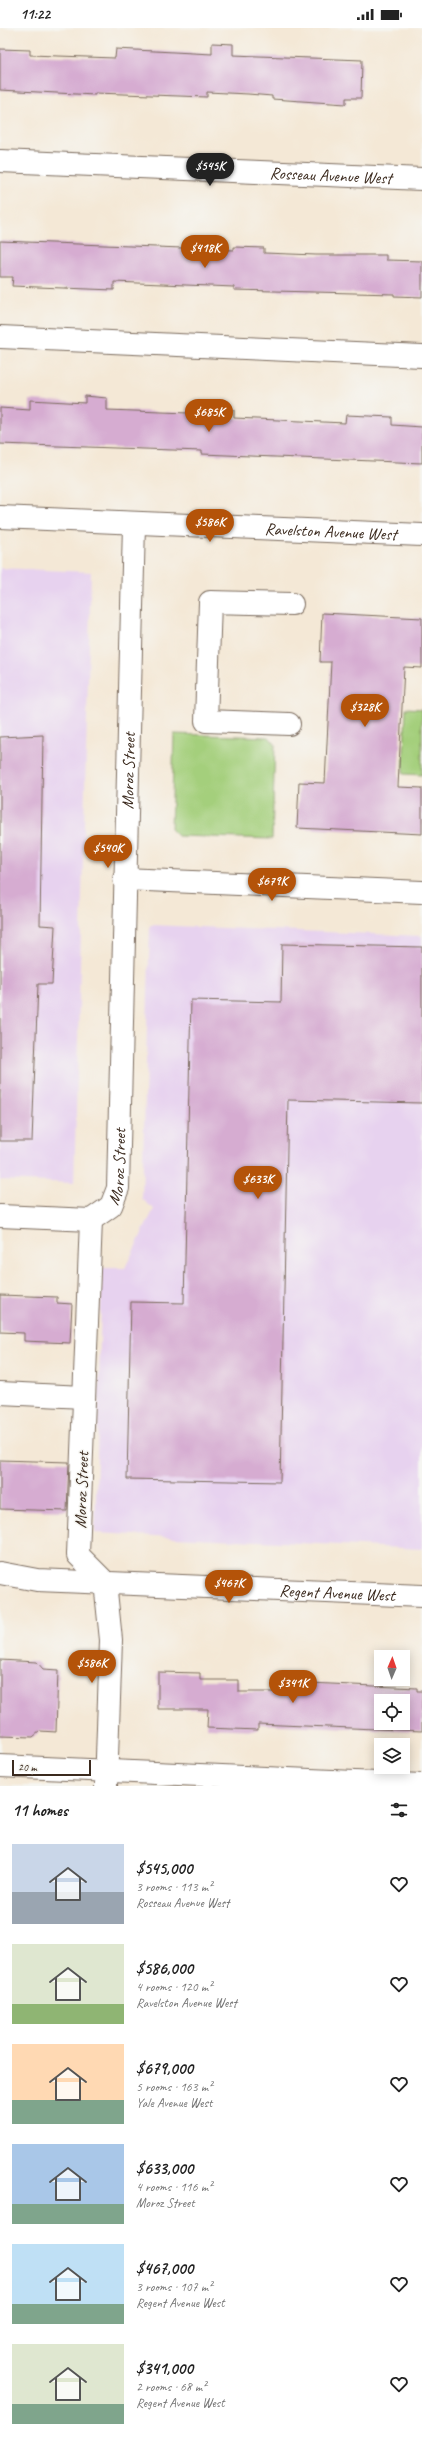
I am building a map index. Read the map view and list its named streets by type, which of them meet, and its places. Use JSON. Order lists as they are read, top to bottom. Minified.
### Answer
{"streets":{"street":["Rosseau Avenue West","Ravelston Avenue West","Moroz Street","Regent Avenue West"]},"crossings":[["Ravelston Avenue West","Moroz Street"],["Moroz Street","Regent Avenue West"]],"scale_bar":"20 m","north":"top","page":{"status":"11:22","price":["$545K","$418K","$685K","$586K","$328K","$540K","$679K","$633K","$467K","$586K","$341K"],"scale":"20 m","heading":"11 homes","list":[{"name":"$545,000","note":"3 rooms · 113 m² · Rosseau Avenue West"},{"name":"$586,000","note":"4 rooms · 120 m² · Ravelston Avenue West"},{"name":"$679,000","note":"5 rooms · 163 m² · Yale Avenue West"},{"name":"$633,000","note":"4 rooms · 116 m² · Moroz Street"},{"name":"$467,000","note":"3 rooms · 107 m² · Regent Avenue West"},{"name":"$341,000","note":"2 rooms · 68 m² · Regent Avenue West"}]}}
